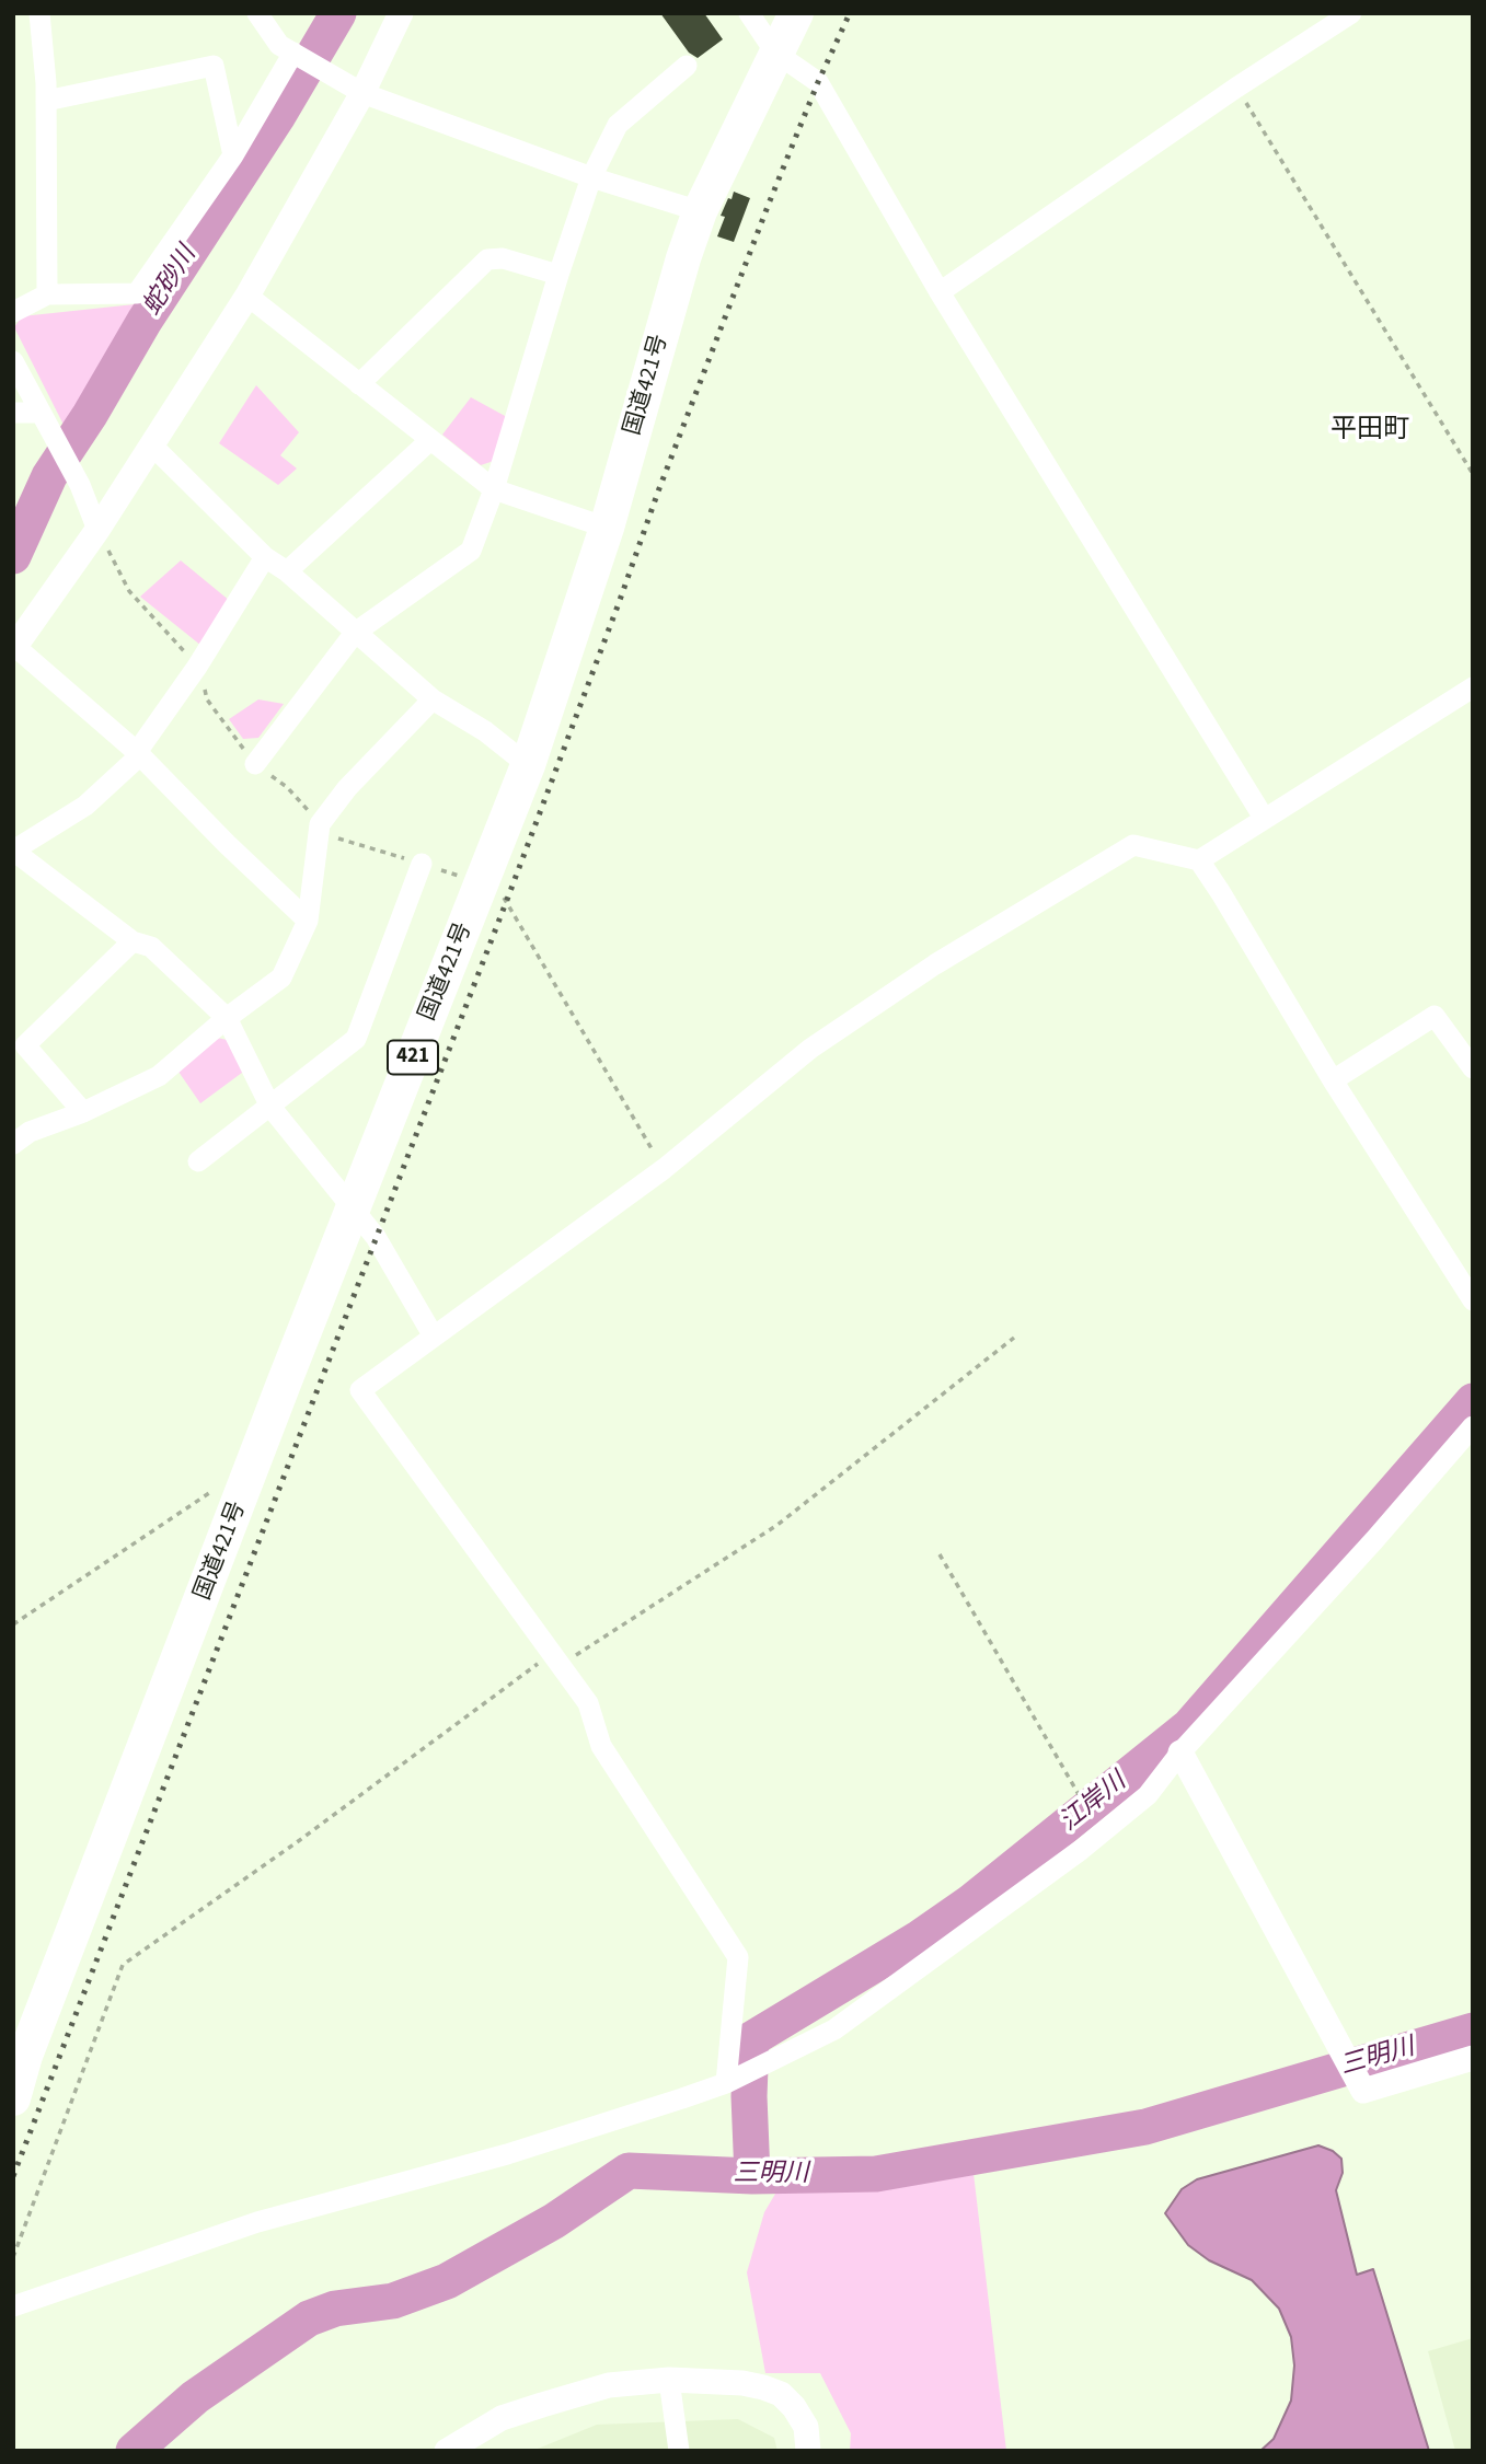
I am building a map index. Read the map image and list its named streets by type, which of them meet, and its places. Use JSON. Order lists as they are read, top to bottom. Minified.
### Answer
{"streets":{"highway":["国道421号","421"]},"districts":["平田町"],"water":["蛇砂川","江岸川","三明川"]}
